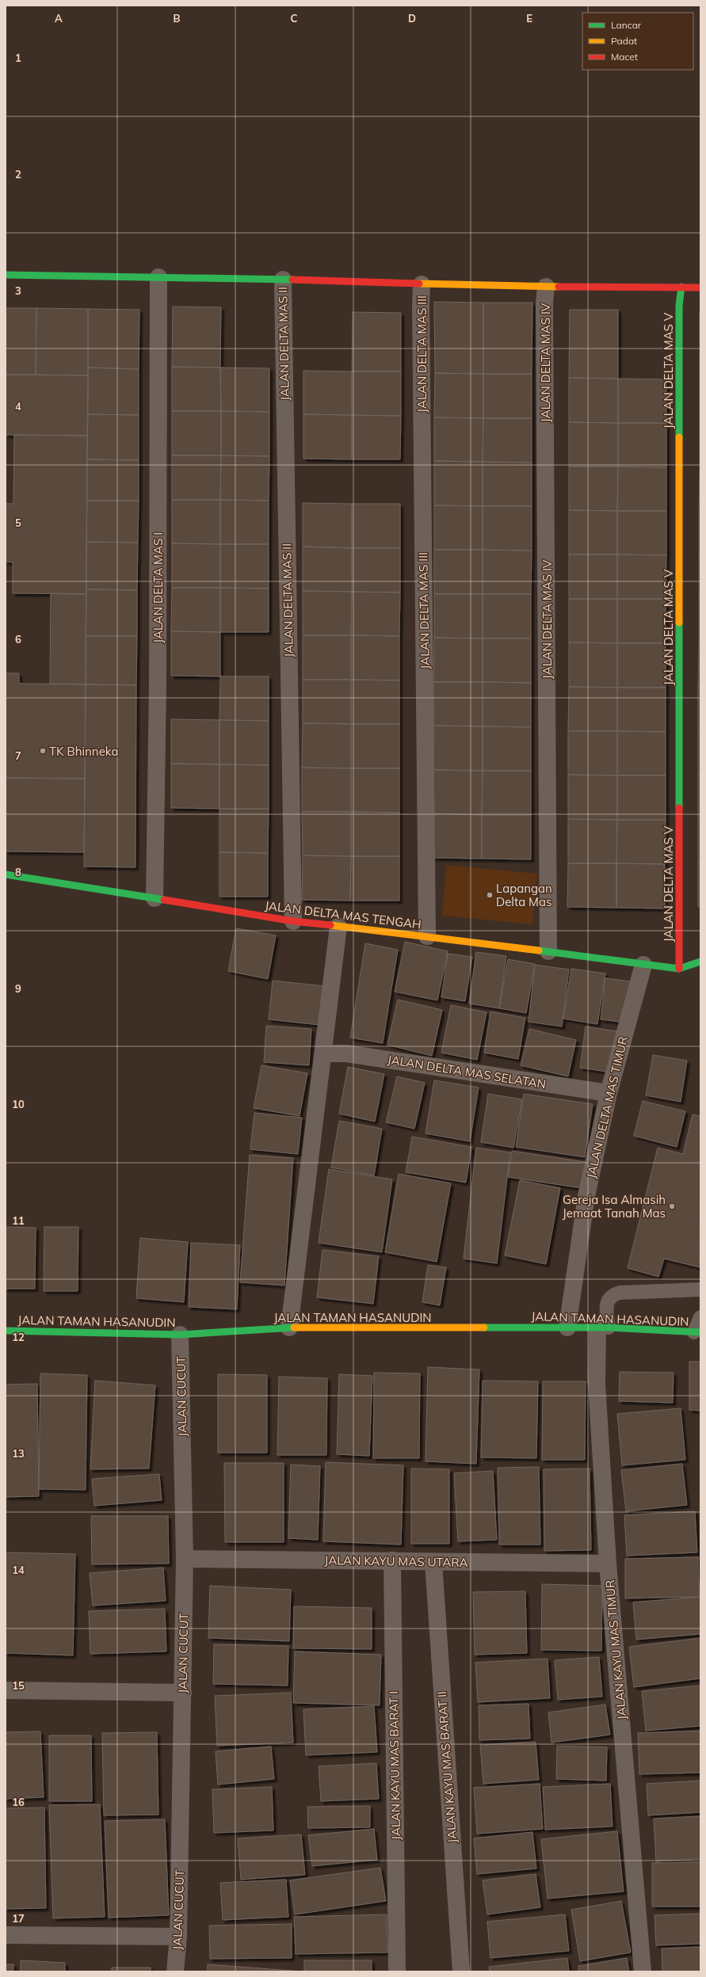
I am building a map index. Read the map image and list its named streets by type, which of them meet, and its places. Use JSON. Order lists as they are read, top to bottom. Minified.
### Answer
{"streets":{"street":["JALAN DELTA MAS II","JALAN DELTA MAS III","JALAN DELTA MAS IV","JALAN DELTA MAS V","JALAN DELTA MAS I","JALAN DELTA MAS TENGAH","JALAN DELTA MAS SELATAN","JALAN DELTA MAS TIMUR","JALAN TAMAN HASANUDIN","JALAN CUCUT","JALAN KAYU MAS UTARA","JALAN KAYU MAS TIMUR","JALAN KAYU MAS BARAT I","JALAN KAYU MAS BARAT II"]},"crossings":[["JALAN DELTA MAS II","JALAN DELTA MAS TENGAH"],["JALAN DELTA MAS III","JALAN DELTA MAS TENGAH"],["JALAN DELTA MAS IV","JALAN DELTA MAS TENGAH"],["JALAN DELTA MAS V","JALAN DELTA MAS TENGAH"],["JALAN DELTA MAS I","JALAN DELTA MAS TENGAH"],["JALAN DELTA MAS TENGAH","JALAN DELTA MAS TIMUR"],["JALAN DELTA MAS SELATAN","JALAN DELTA MAS TIMUR"],["JALAN DELTA MAS TIMUR","JALAN TAMAN HASANUDIN"],["JALAN TAMAN HASANUDIN","JALAN CUCUT"],["JALAN TAMAN HASANUDIN","JALAN KAYU MAS TIMUR"],["JALAN CUCUT","JALAN KAYU MAS UTARA"],["JALAN KAYU MAS UTARA","JALAN KAYU MAS TIMUR"],["JALAN KAYU MAS UTARA","JALAN KAYU MAS BARAT I"],["JALAN KAYU MAS UTARA","JALAN KAYU MAS BARAT II"]],"places":["TK Bhinneka","Lapangan Delta Mas","Gereja Isa Almasih Jemaat Tanah Mas"],"legend":["Lancar","Padat","Macet"],"grid":{"columns":["A","B","C","D","E"],"rows":["1","2","3","4","5","6","7","8","9","10","11","12","13","14","15","16","17"]}}
